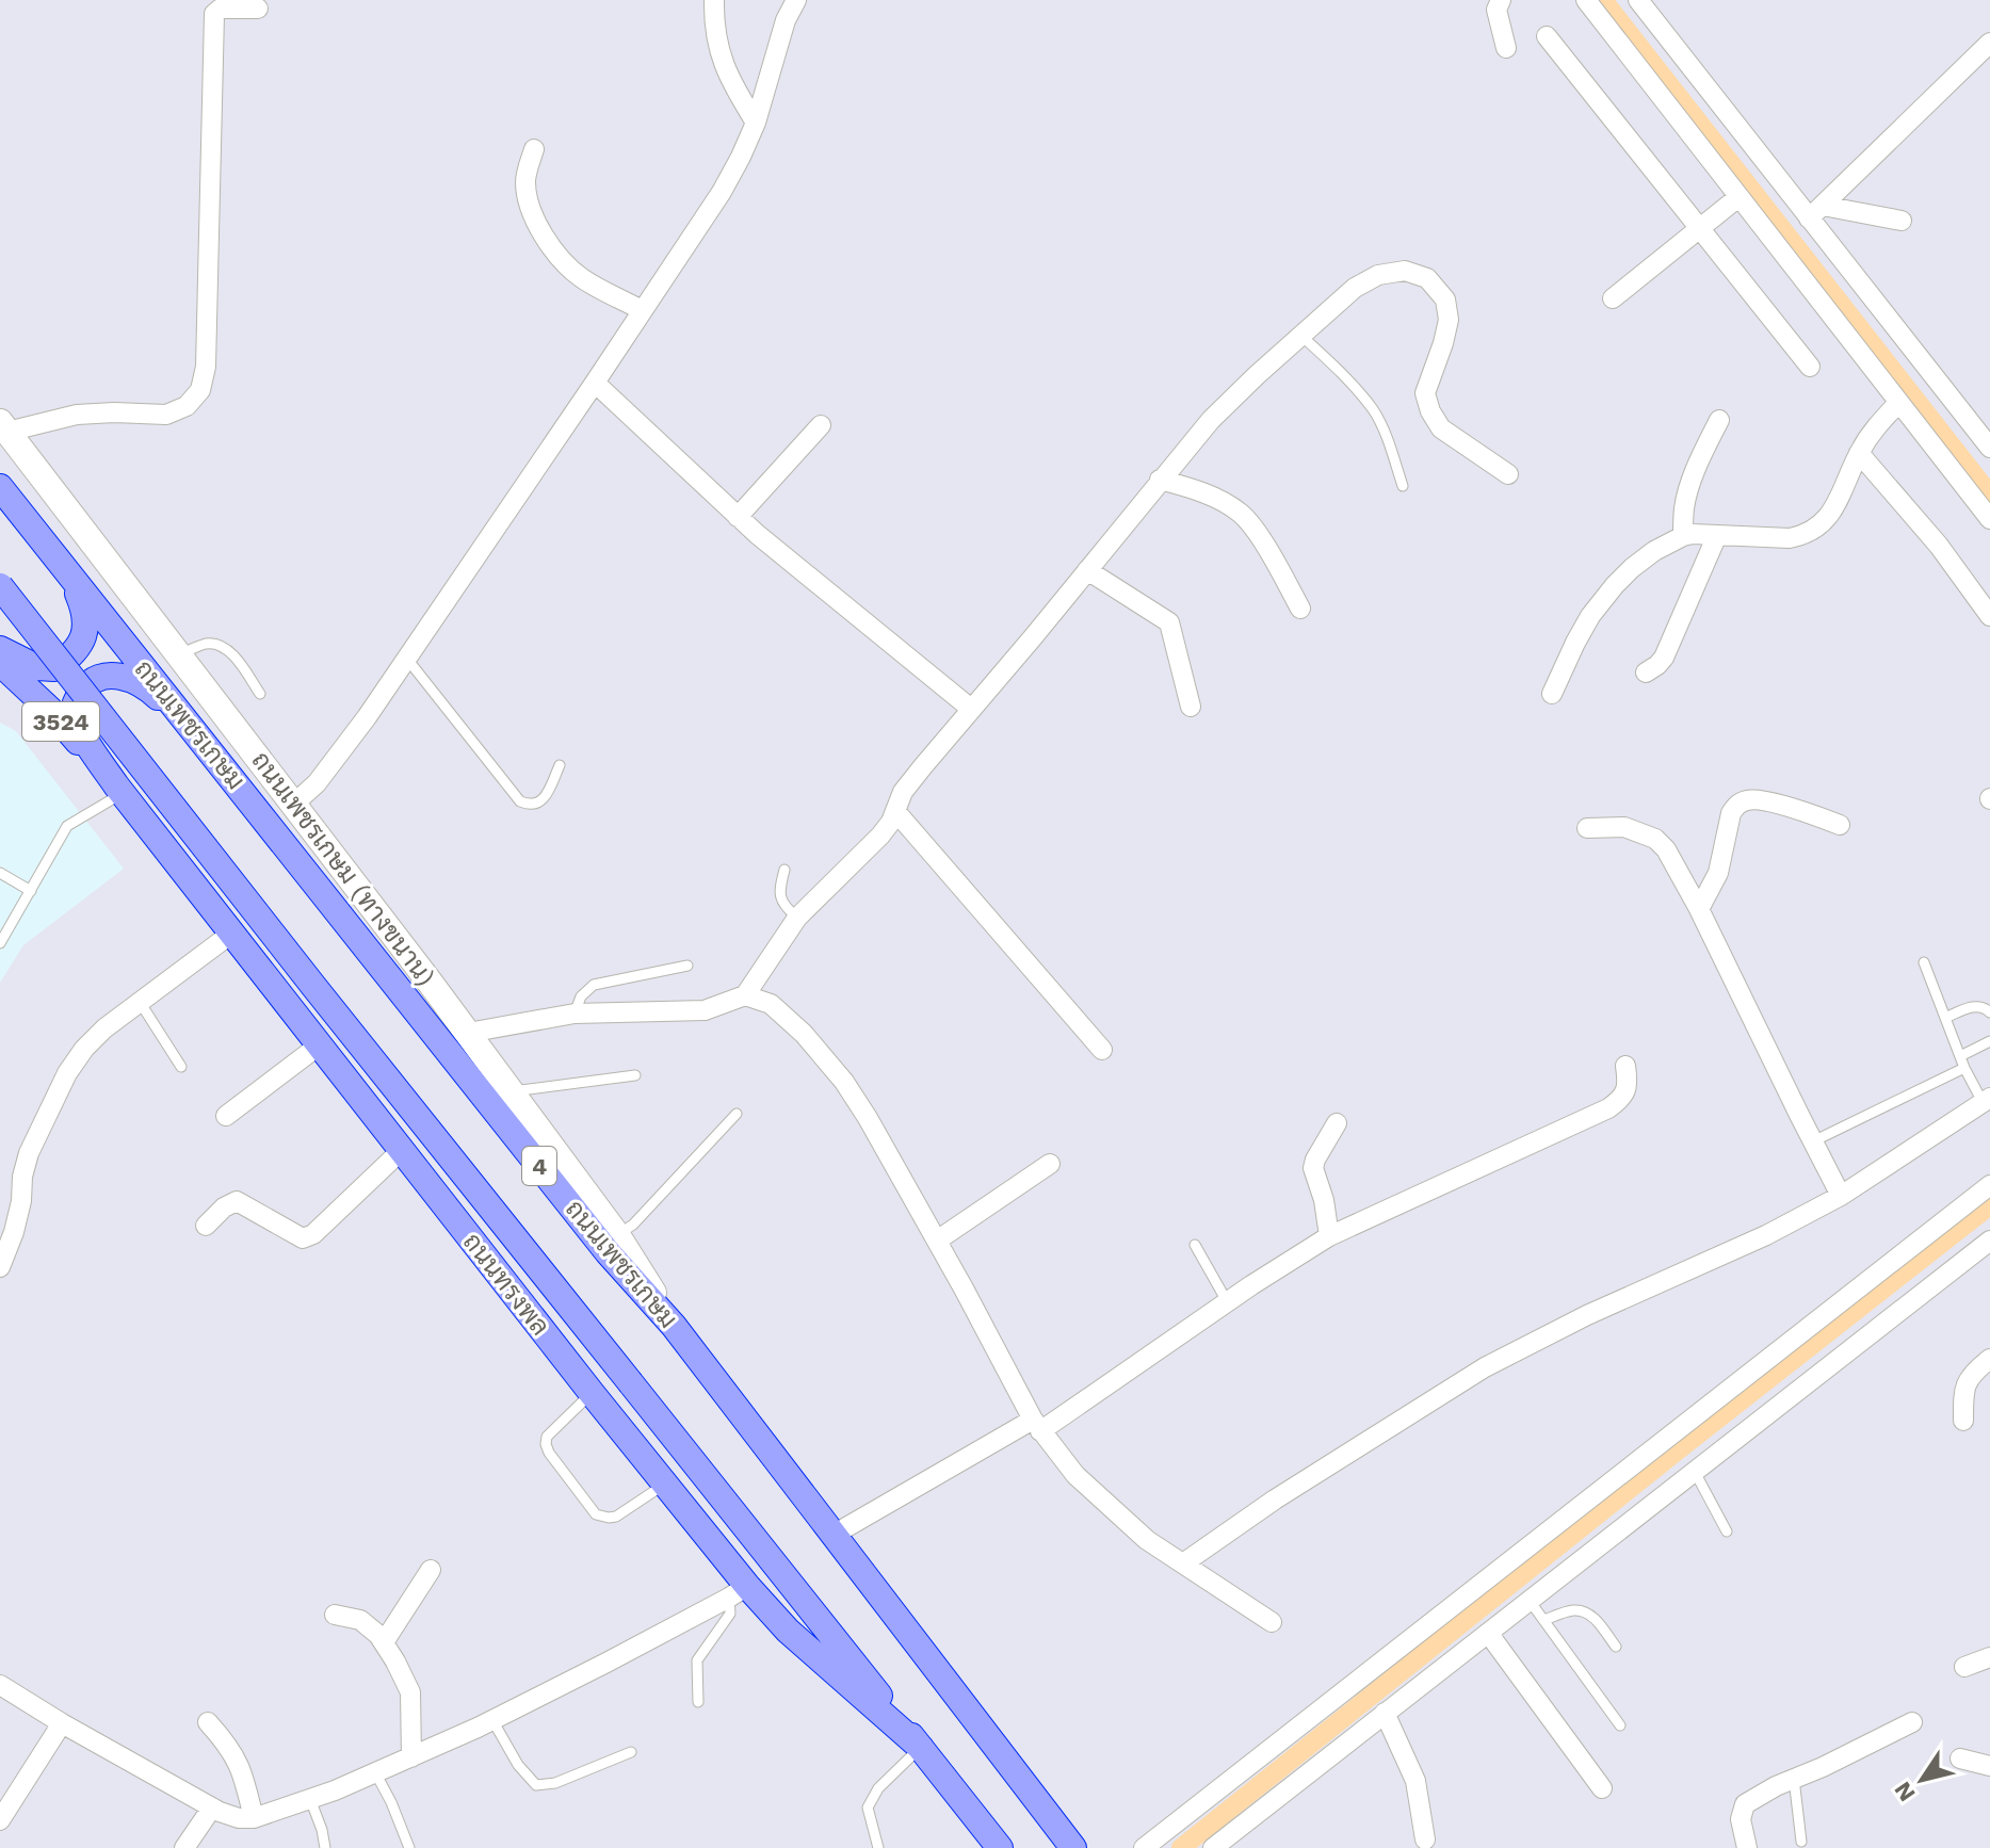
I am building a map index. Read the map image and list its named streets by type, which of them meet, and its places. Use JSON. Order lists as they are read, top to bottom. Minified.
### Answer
{"streets":{"highway":["3524","ถนนเพชรเกษม","4","ถนนทรงพล"],"main road":["ถนนเพชรเกษม (ทางขนาน)"]},"crossings":[["ถนนเพชรเกษม","ถนนเพชรเกษม (ทางขนาน)"],["4","ถนนทรงพล"]],"north":"bottom left"}
